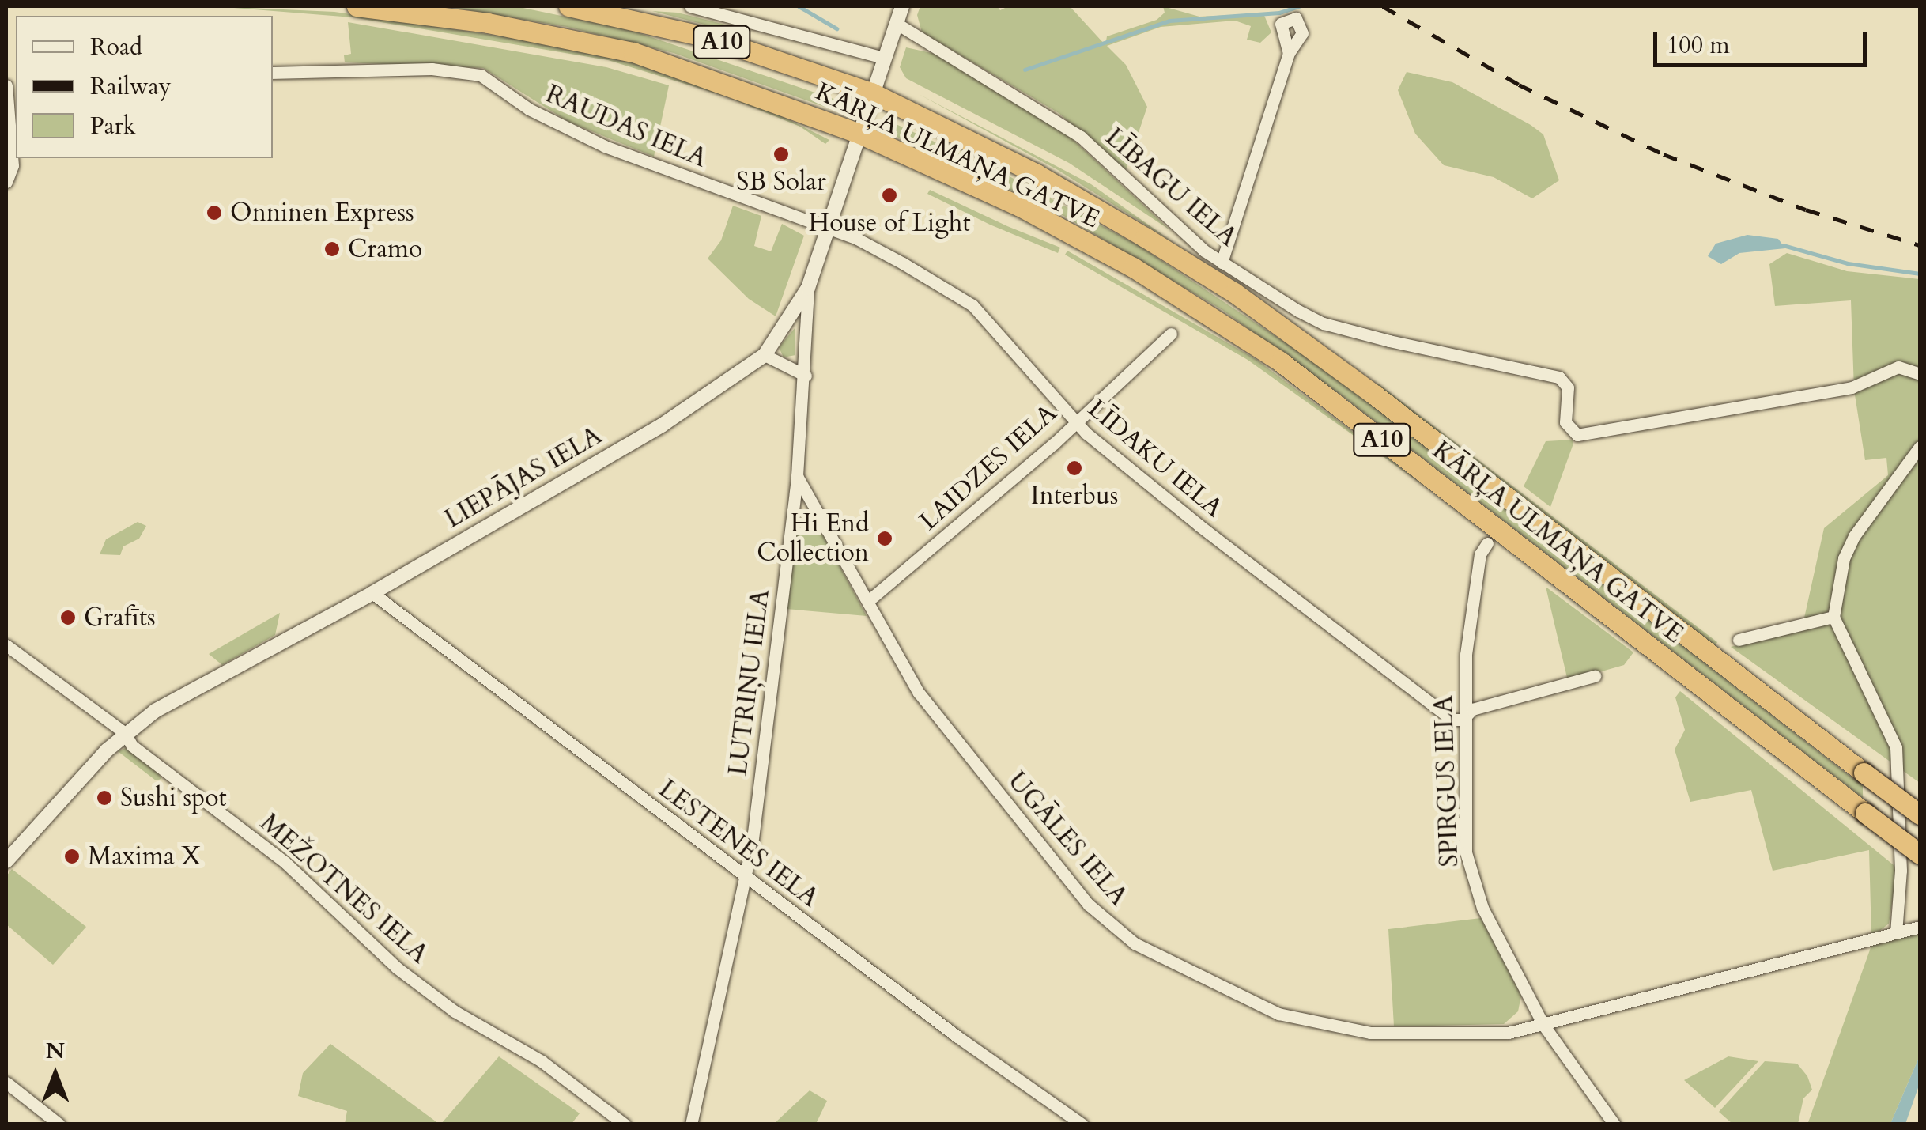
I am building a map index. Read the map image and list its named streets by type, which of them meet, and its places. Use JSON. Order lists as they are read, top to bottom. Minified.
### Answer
{"streets":{"highway":["A10","KĀRĻA ULMAŅA GATVE"],"street":["RAUDAS IELA","LĪBAGU IELA","LĪDAKU IELA","LAIDZES IELA","LIEPĀJAS IELA","LUTRIŅU IELA","SPIRGUS IELA","UGĀLES IELA","LESTENES IELA","MEŽOTNES IELA"]},"crossings":[["RAUDAS IELA","LĪDAKU IELA"],["RAUDAS IELA","LIEPĀJAS IELA"],["KĀRĻA ULMAŅA GATVE","LIEPĀJAS IELA"],["LĪBAGU IELA","LIEPĀJAS IELA"],["LĪDAKU IELA","LAIDZES IELA"],["LĪDAKU IELA","LIEPĀJAS IELA"],["LĪDAKU IELA","SPIRGUS IELA"],["LAIDZES IELA","UGĀLES IELA"],["LIEPĀJAS IELA","LUTRIŅU IELA"],["LIEPĀJAS IELA","LESTENES IELA"],["LIEPĀJAS IELA","MEŽOTNES IELA"],["LUTRIŅU IELA","UGĀLES IELA"],["LUTRIŅU IELA","LESTENES IELA"],["SPIRGUS IELA","UGĀLES IELA"]],"places":["SB Solar","House of Light","Onninen Express","Cramo","Interbus","Hi End Collection","Grafīts","Sushi spot","Maxima X"],"legend":["Road","Railway","Park"],"scale_bar":"100 m","north":"top"}
